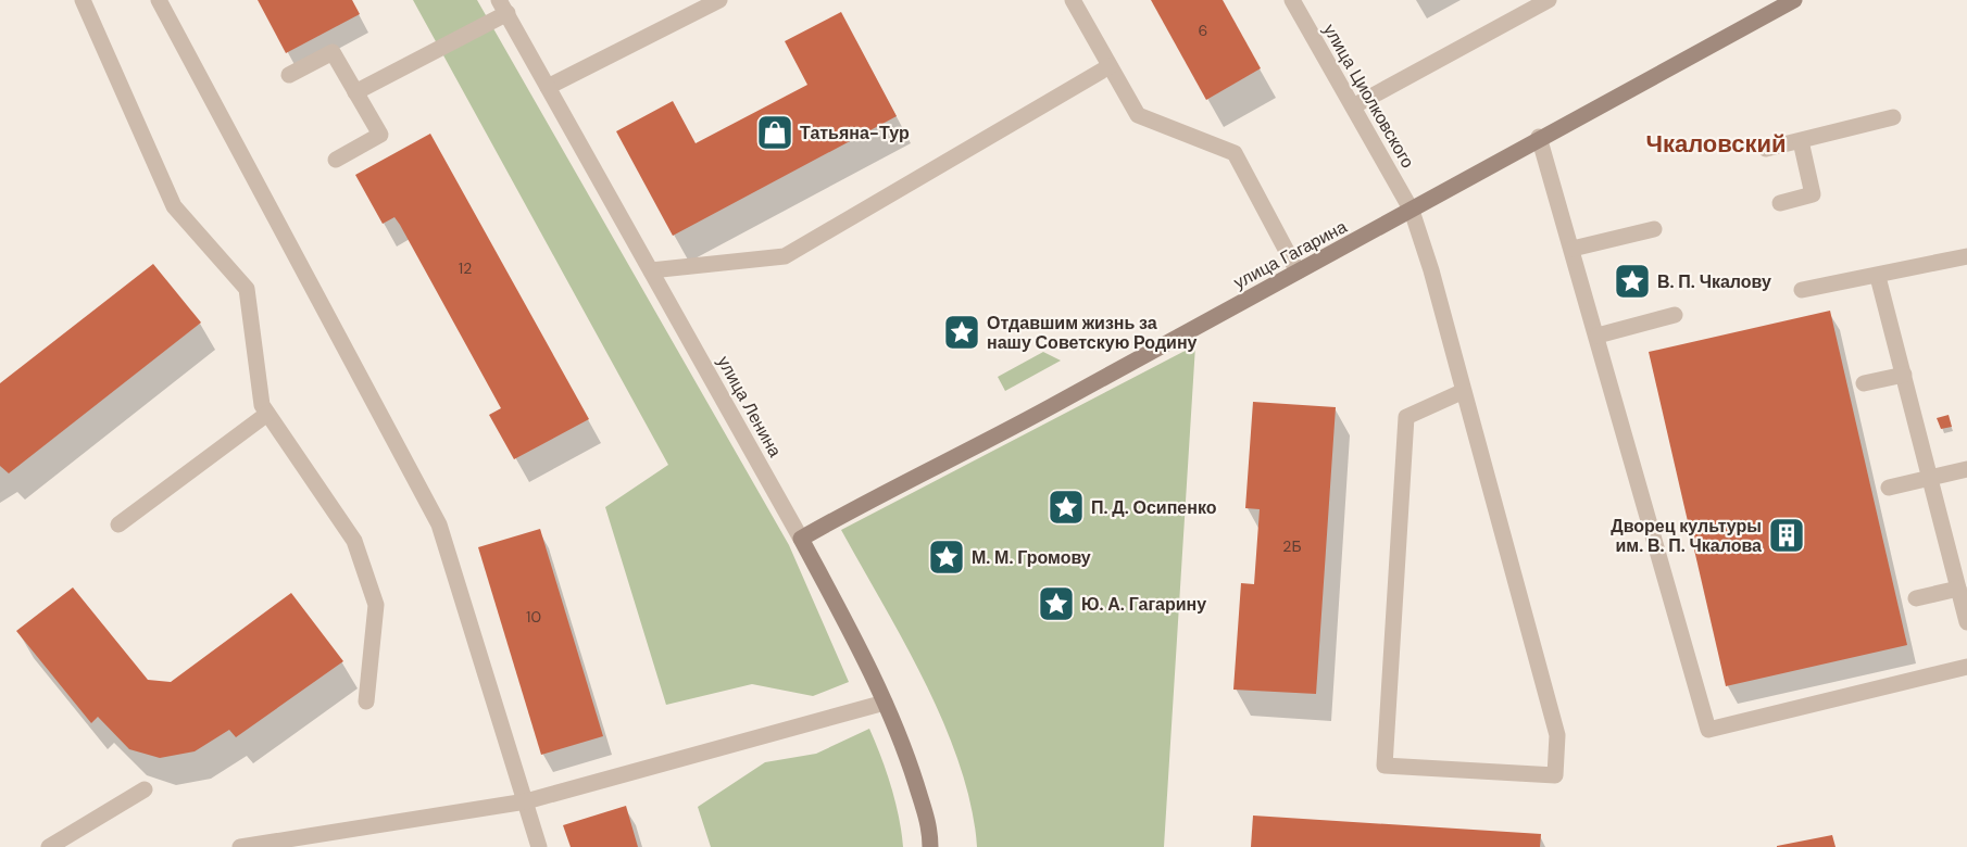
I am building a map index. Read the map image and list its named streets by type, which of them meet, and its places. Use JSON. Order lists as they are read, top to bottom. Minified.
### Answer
{"streets":{"street":["улица Циолковского","улица Гагарина","улица Ленина"]},"crossings":[["улица Циолковского","улица Гагарина"],["улица Гагарина","улица Ленина"]],"districts":["Чкаловский"],"places":{"shop":["Татьяна-Тур"],"place":["В. П. Чкалову","Отдавшим жизнь за нашу Советскую Родину","П. Д. Осипенко","М. М. Громову","Ю. А. Гагарину"],"building":["Дворец культуры им. В. П. Чкалова"]},"house_numbers":["6","12","2Б","10"]}
